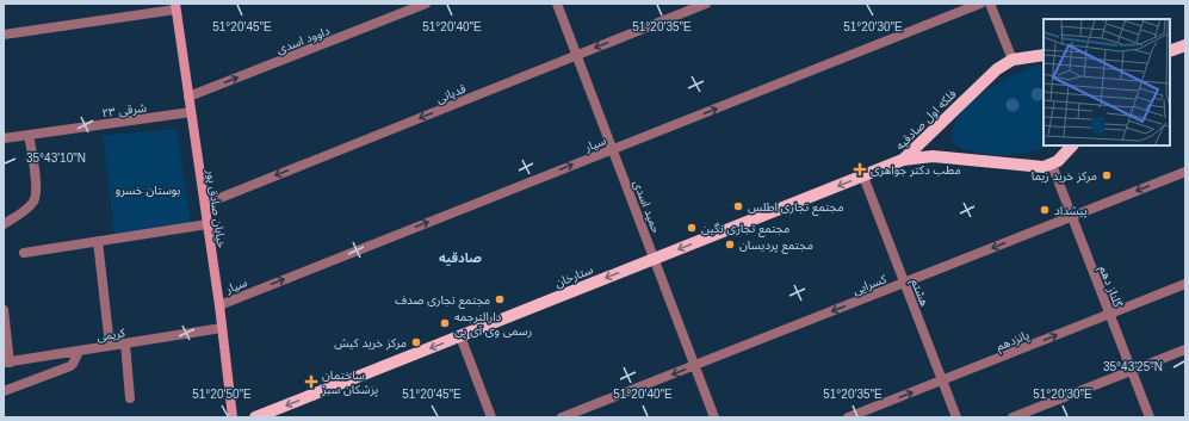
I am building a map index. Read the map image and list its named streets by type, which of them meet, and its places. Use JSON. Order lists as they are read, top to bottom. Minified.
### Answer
{"streets":{"main road":["فلکه اول صادقیه","خیابان صادق پور","ستارخان"],"street":["داوود اسدی","قدیانی","۲۳ شرقی","سیار","حمید اسدی","کسرایی","گلناز دهم","هشتم","کریمی","پانزدهم"]},"crossings":[["داوود اسدی","خیابان صادق پور"],["قدیانی","حمید اسدی"],["قدیانی","خیابان صادق پور"],["۲۳ شرقی","خیابان صادق پور"],["فلکه اول صادقیه","ستارخان"],["فلکه اول صادقیه","گلناز دهم"],["سیار","حمید اسدی"],["سیار","خیابان صادق پور"],["حمید اسدی","ستارخان"],["حمید اسدی","کسرایی"],["خیابان صادق پور","کریمی"],["ستارخان","هشتم"],["کسرایی","گلناز دهم"],["کسرایی","هشتم"],["گلناز دهم","پانزدهم"],["هشتم","پانزدهم"]],"one_way":["داوود اسدی","قدیانی","سیار","ستارخان","کسرایی"],"districts":["صادقیه"],"parks":["بوستان خسرو"],"places":{"health":["مطب دکتر جواهری","ساختمان پزشکان سبز"],"other":["مرکز خرید زیما","مجتمع تجاری اطلس","پیشداد","مجتمع تجاری نگین","مجتمع پردیسان","مجتمع تجاری صدف","دارالترجمه رسمی وی آی پی","مرکز خرید کیش"]},"coordinates":["51°20'45\"E","51°20'35\"E","51°20'30\"E","51°20'40\"E","35°43'10\"N","35°43'25\"N","51°20'50\"E"]}
